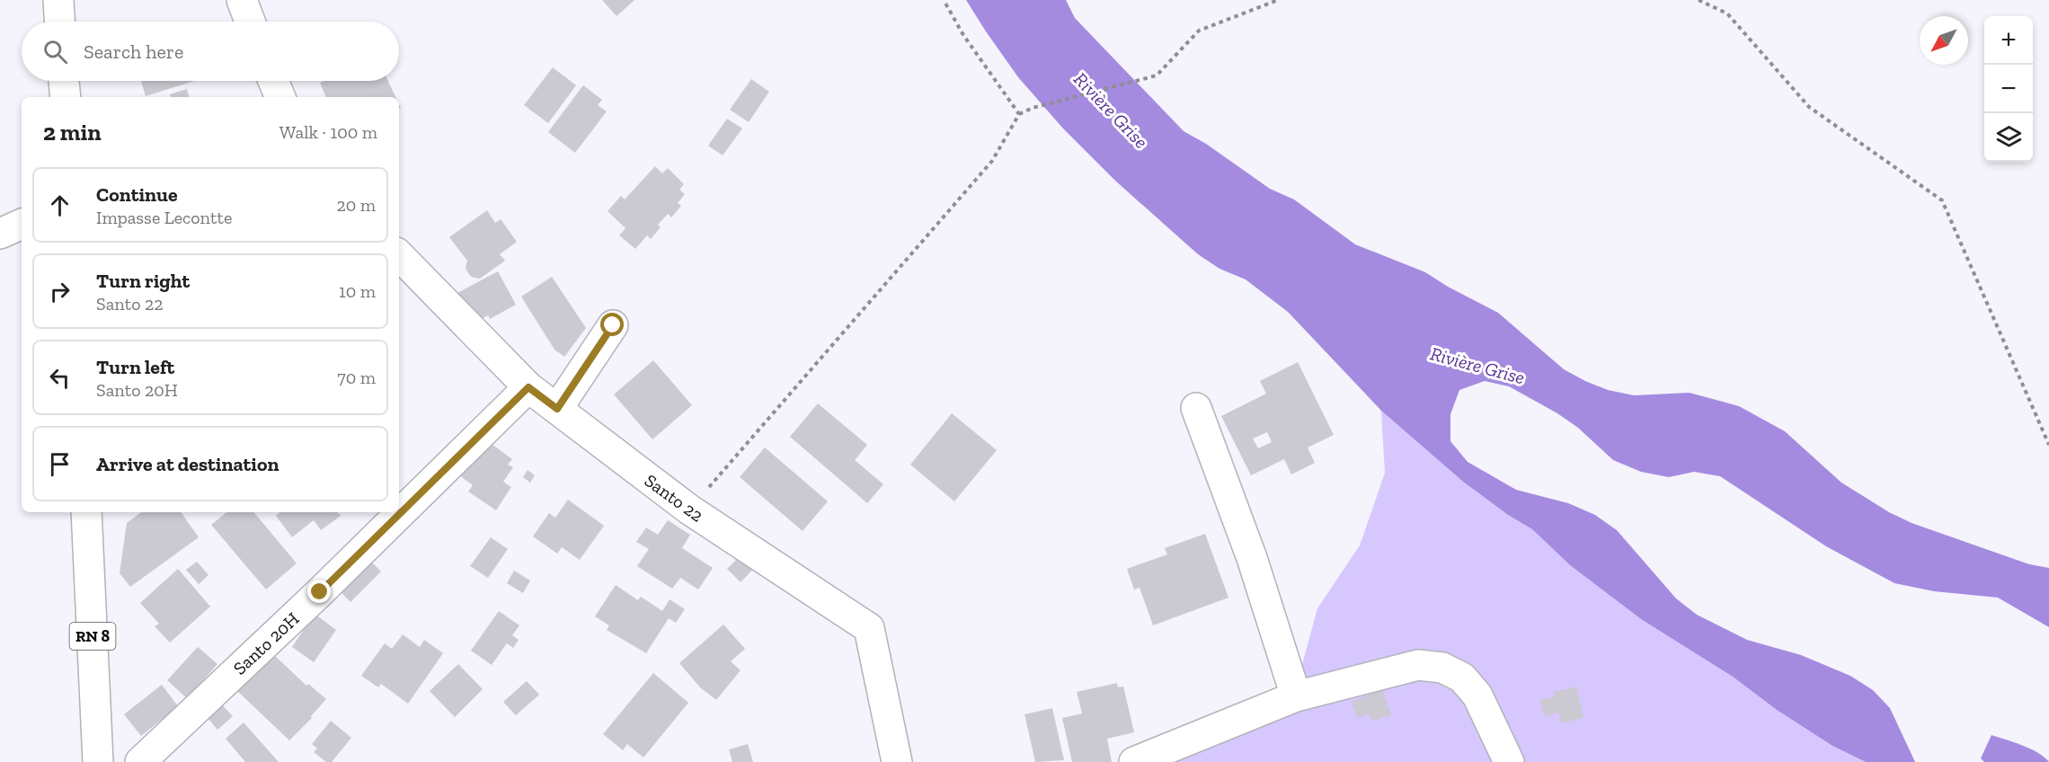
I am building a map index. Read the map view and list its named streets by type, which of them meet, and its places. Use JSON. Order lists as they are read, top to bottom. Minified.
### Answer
{"streets":{"street":["Santo 22","RN 8","Santo 20H"]},"crossings":[["Santo 22","Santo 20H"]],"water":["Rivière Grise"],"north":"bottom left","page":{"map_buttons":["+","−"],"search":"Search here","heading":["2 min","Walk · 100 m"],"list":[["Continue","Impasse Lecontte","20 m"],["Turn right","Santo 22","10 m"],["Turn left","Santo 20H","70 m"],"Arrive at destination"]}}
